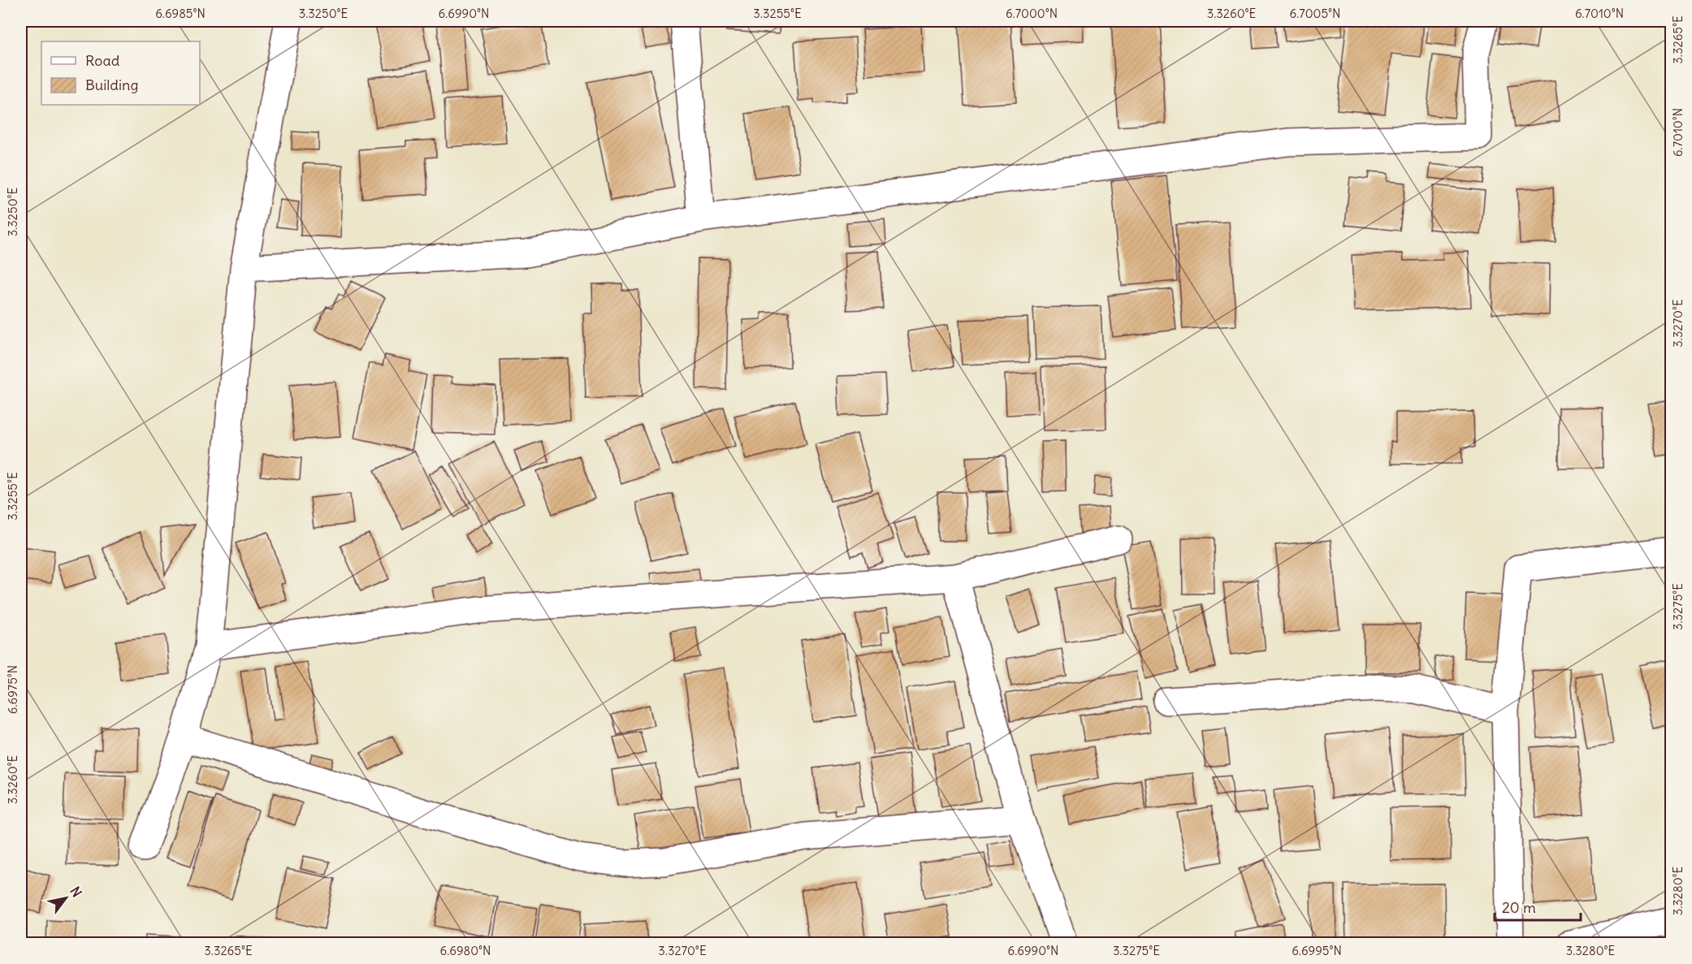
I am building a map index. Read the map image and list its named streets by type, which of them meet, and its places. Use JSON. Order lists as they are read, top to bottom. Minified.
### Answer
{"legend":["Road","Building"],"scale_bar":"20 m","north":"top right","coordinates":["6.6985°N","3.3250°E","6.6990°N","3.3255°E","6.7000°N","3.3260°E","6.7005°N","6.7010°N","3.3265°E","3.3270°E","3.3275°E","6.6975°N","3.3280°E","6.6980°N","6.6995°N"]}
